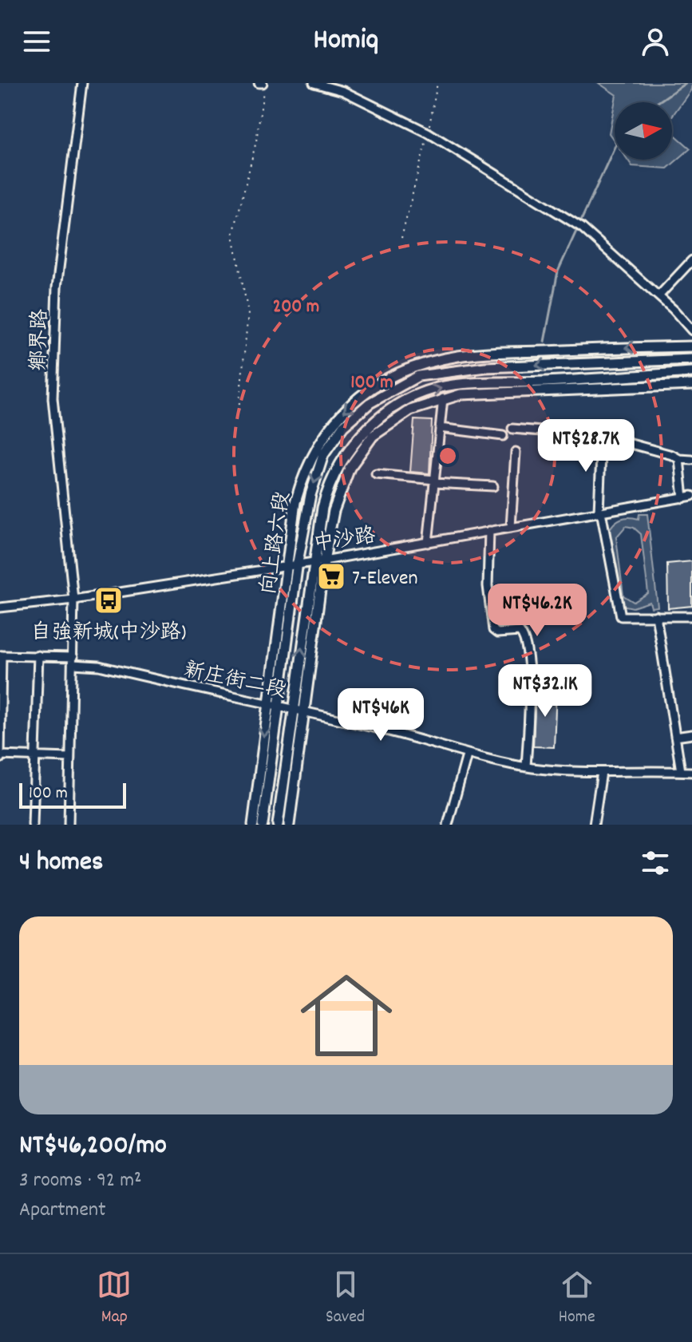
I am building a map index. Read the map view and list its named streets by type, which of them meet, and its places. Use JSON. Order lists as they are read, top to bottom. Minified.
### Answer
{"streets":{"main road":["向上路六段"],"street":["鄉界路","中沙路","新庄街二段"]},"crossings":[["鄉界路","中沙路"],["鄉界路","新庄街二段"],["中沙路","向上路六段"],["向上路六段","新庄街二段"]],"places":{"supermarket":["7-Eleven"],"bus stop":["自強新城(中沙路)"]},"scale_bar":"100 m","north":"right","page":{"header":"Homiq","price":["NT$28.7K","NT$46.2K","NT$32.1K","NT$46K"],"scale":"100 m","heading":"4 homes","list":[{"name":"NT$46,200/mo","note":"3 rooms · 92 m² · Apartment"}],"tabs":["Map","Saved","Home"]},"rings":["200 m","100 m"]}
